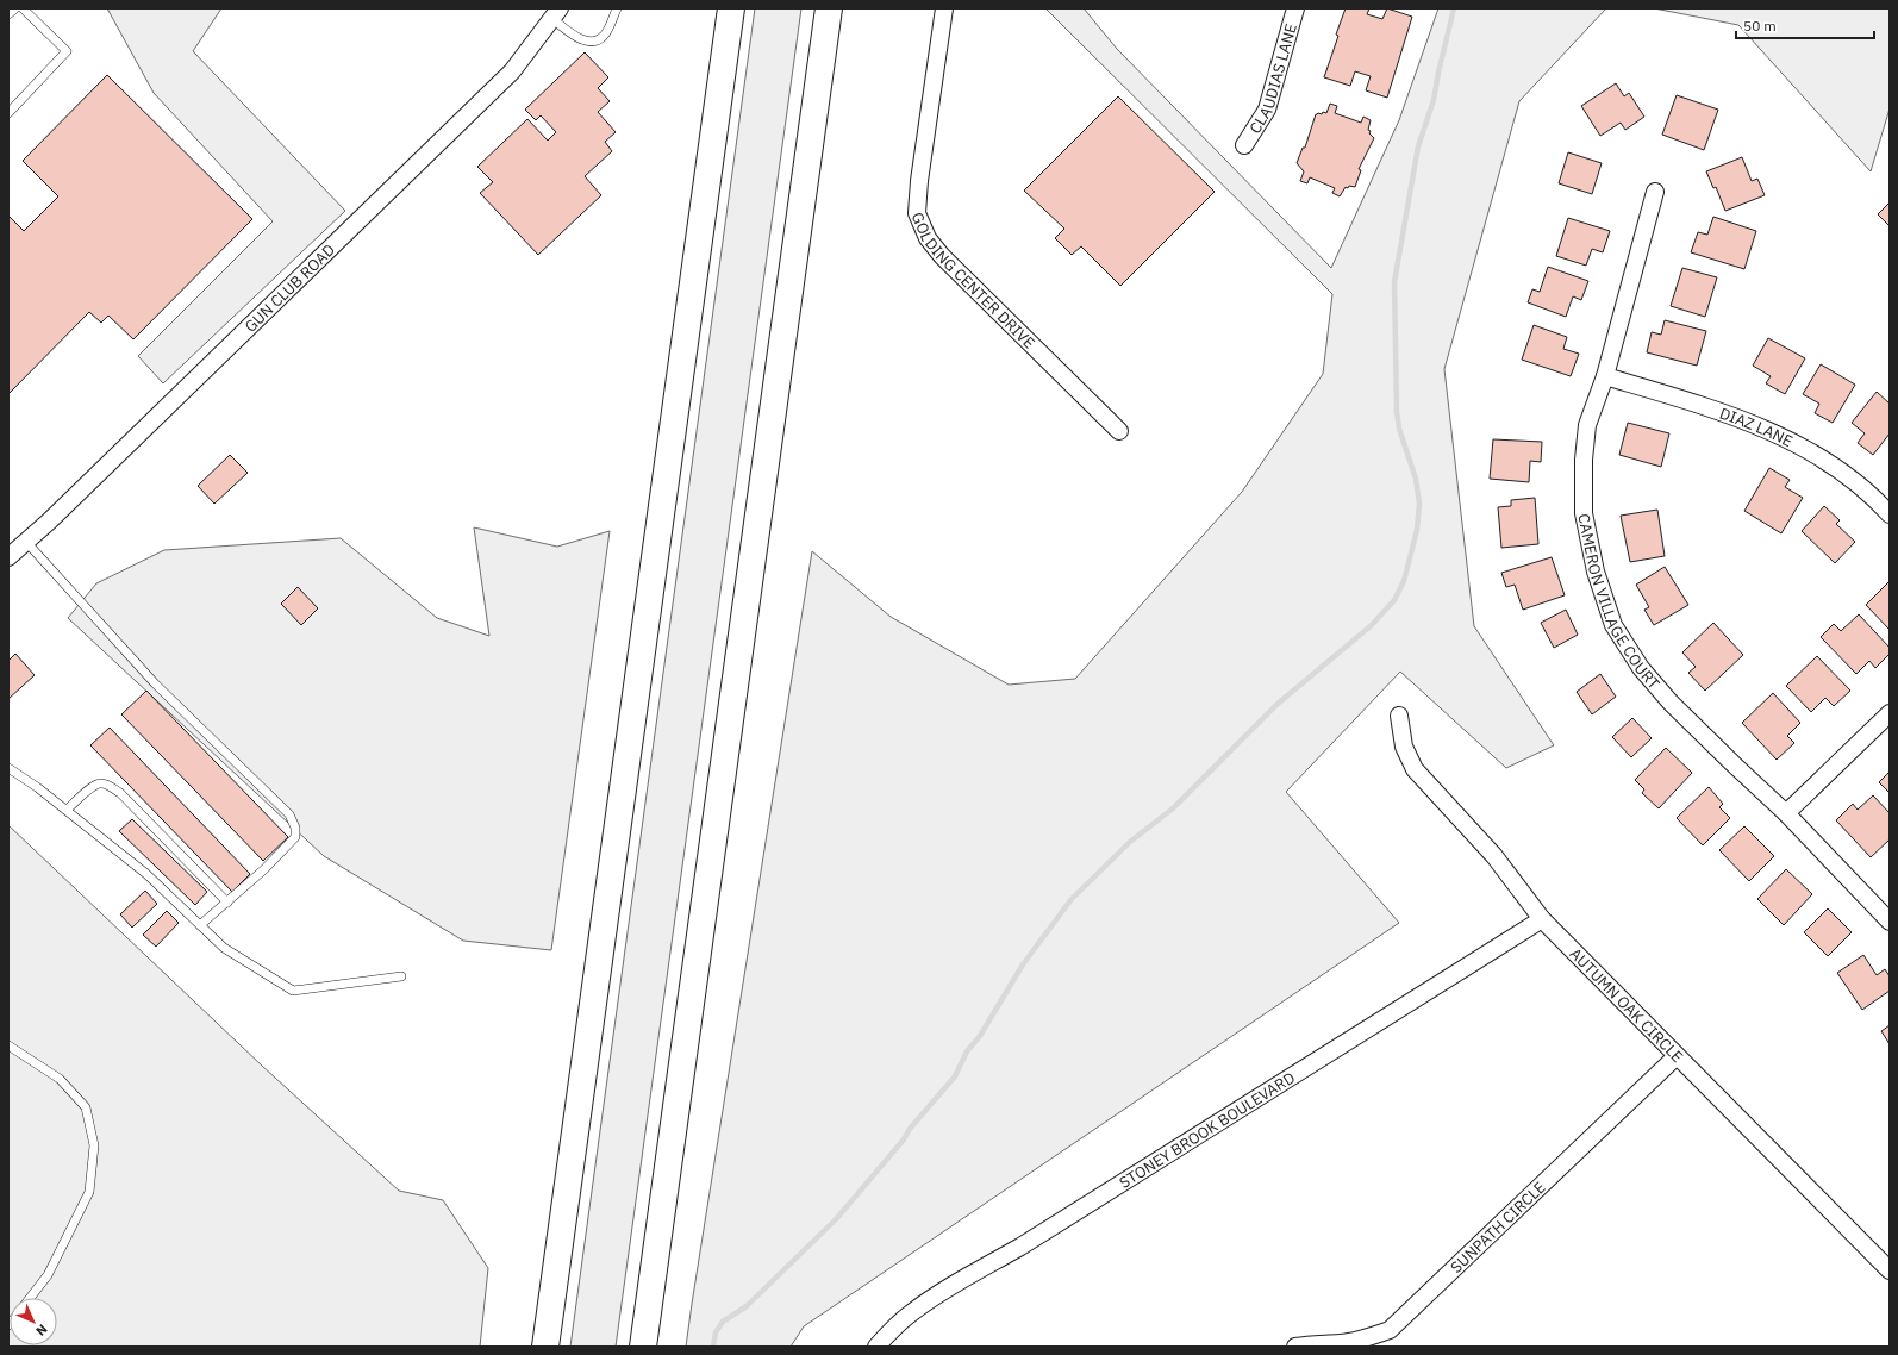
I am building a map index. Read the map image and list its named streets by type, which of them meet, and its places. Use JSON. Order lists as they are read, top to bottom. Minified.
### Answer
{"streets":{"street":["CLAUDIAS LANE","GOLDING CENTER DRIVE","GUN CLUB ROAD","DIAZ LANE","CAMERON VILLAGE COURT","AUTUMN OAK CIRCLE","STONEY BROOK BOULEVARD","SUNPATH CIRCLE"]},"crossings":[["DIAZ LANE","CAMERON VILLAGE COURT"],["AUTUMN OAK CIRCLE","STONEY BROOK BOULEVARD"],["AUTUMN OAK CIRCLE","SUNPATH CIRCLE"]],"scale_bar":"50 m","north":"bottom right"}
